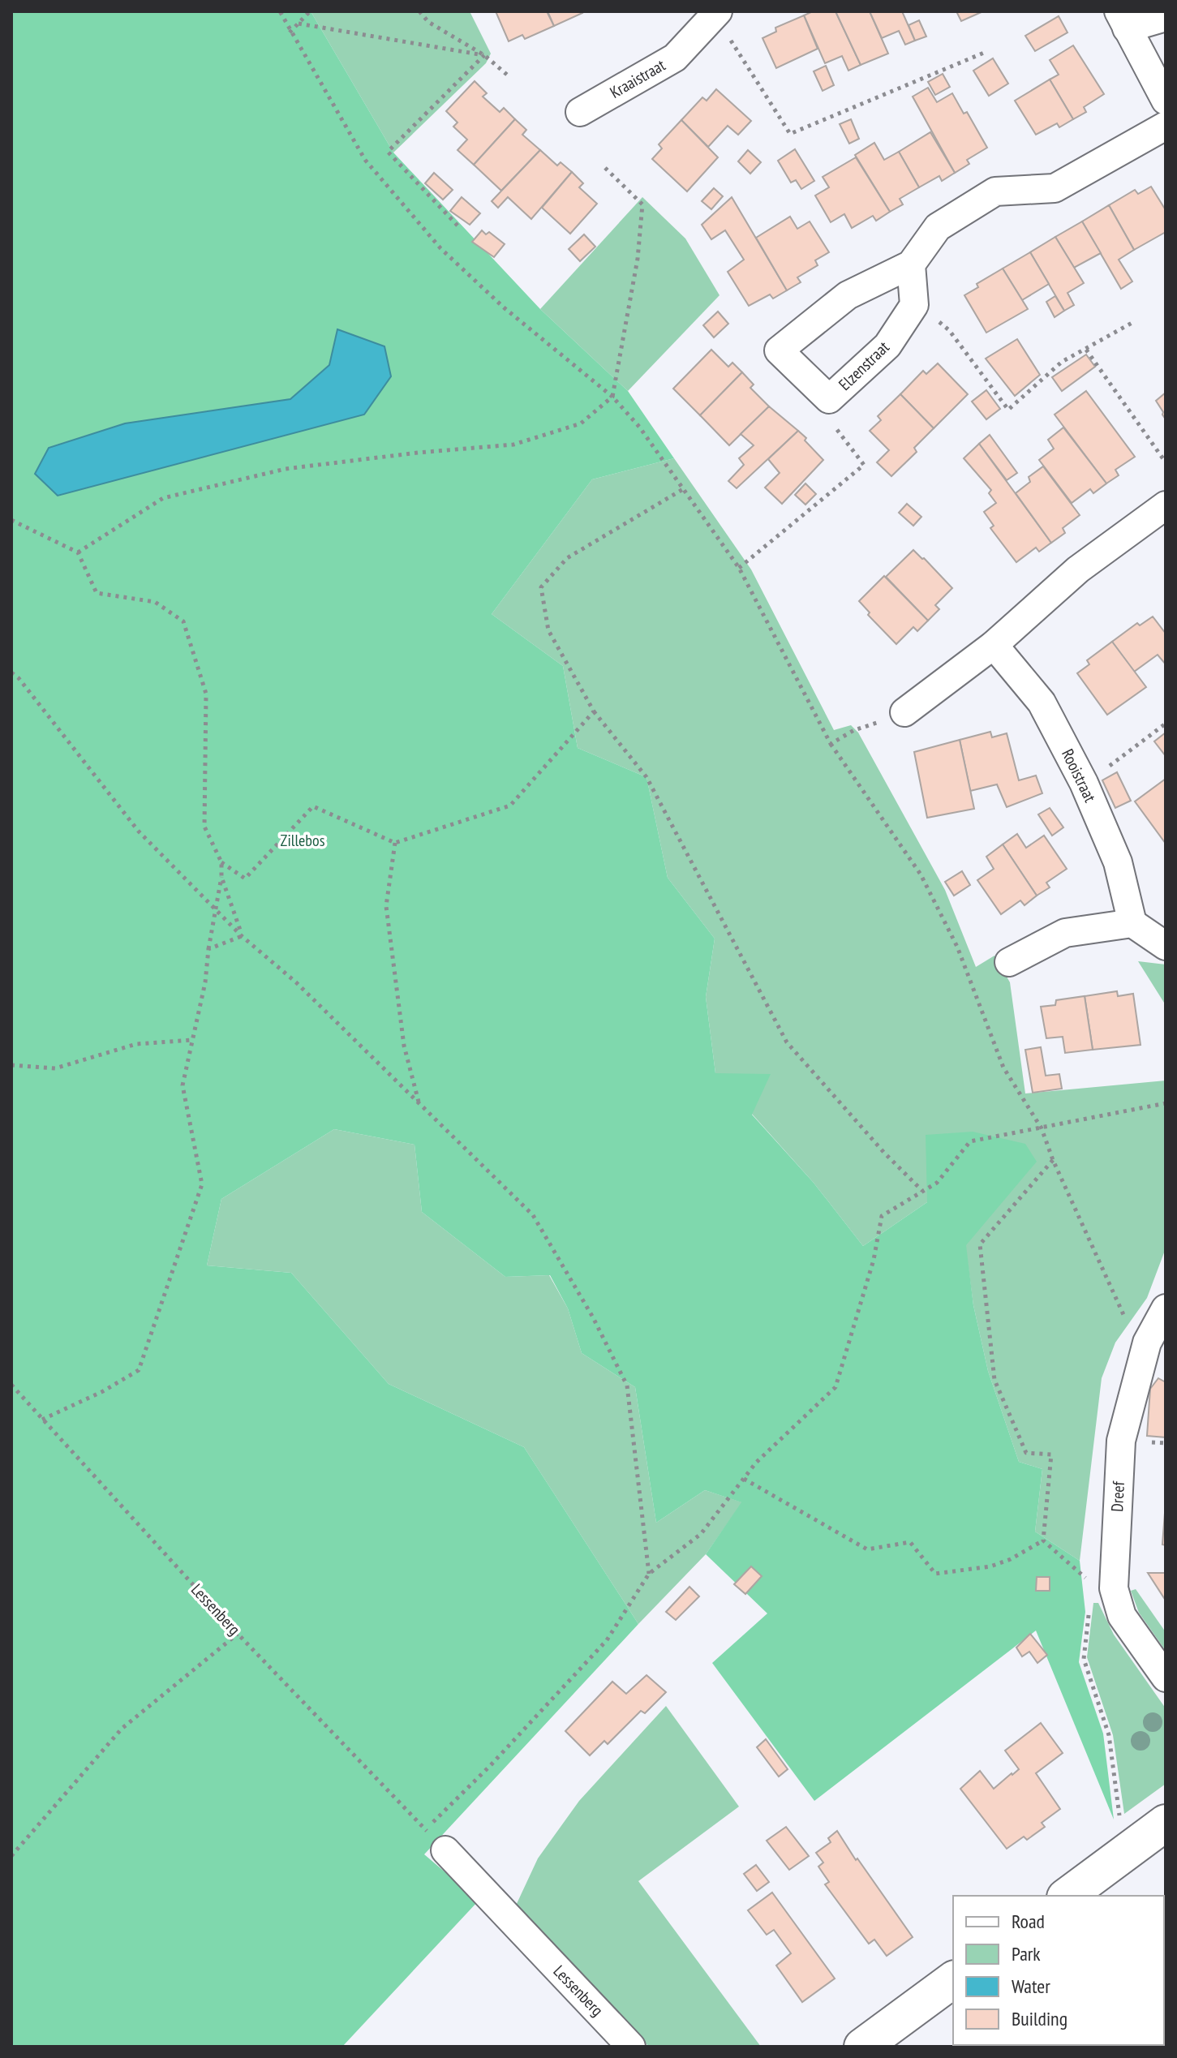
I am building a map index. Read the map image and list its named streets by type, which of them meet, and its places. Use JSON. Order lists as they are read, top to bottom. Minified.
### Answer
{"streets":{"street":["Kraaistraat","Elzenstraat","Rooistraat","Dreef","Lessenberg"]},"parks":["Zillebos"],"legend":["Road","Park","Water","Building"]}
